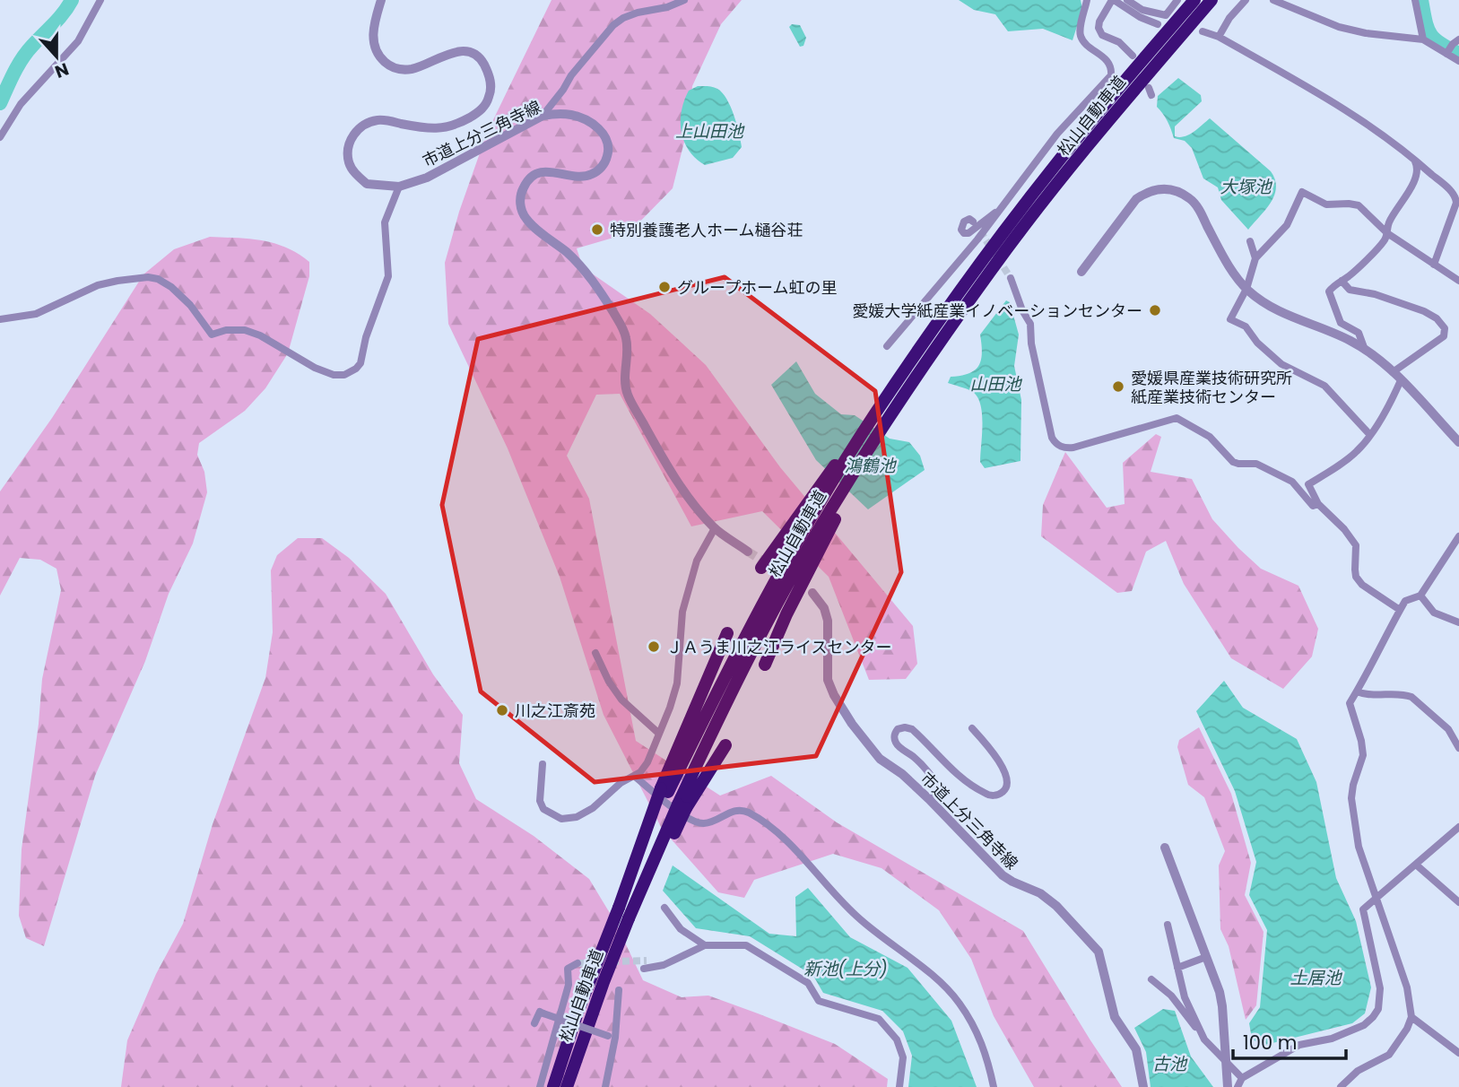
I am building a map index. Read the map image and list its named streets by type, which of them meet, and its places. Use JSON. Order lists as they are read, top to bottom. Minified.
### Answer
{"streets":{"highway":["松山自動車道"],"street":["市道上分三角寺線"]},"water":["上山田池","大塚池","山田池","鴻鶴池","新池(上分)","土居池","古池"],"places":["特別養護老人ホーム樋谷荘","グループホーム虹の里","愛媛大学紙産業イノベーションセンター","愛媛県産業技術研究所 紙産業技術センター","ＪＡうま川之江ライスセンター","川之江斎苑"],"scale_bar":"100 m","north":"bottom"}
